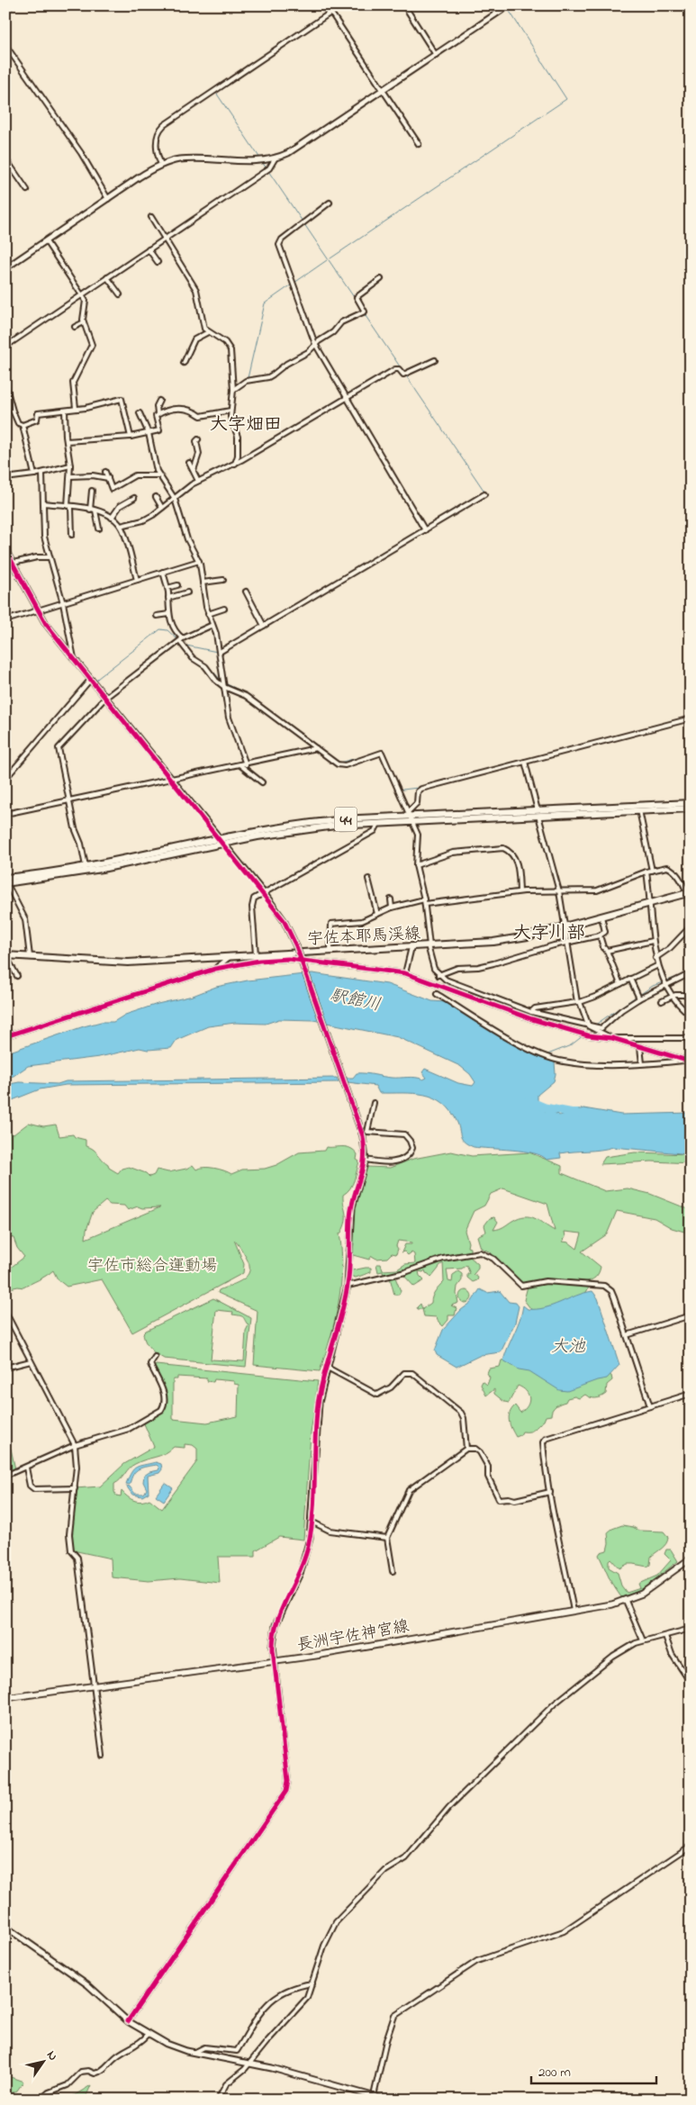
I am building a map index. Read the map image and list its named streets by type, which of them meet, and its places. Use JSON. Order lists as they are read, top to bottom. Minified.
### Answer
{"streets":{"main road":["44","宇佐本耶馬渓線","長洲宇佐神宮線"]},"districts":["大字畑田","大字川部"],"water":["駅館川","大池"],"parks":["宇佐市総合運動場"],"scale_bar":"200 m","north":"top right"}
